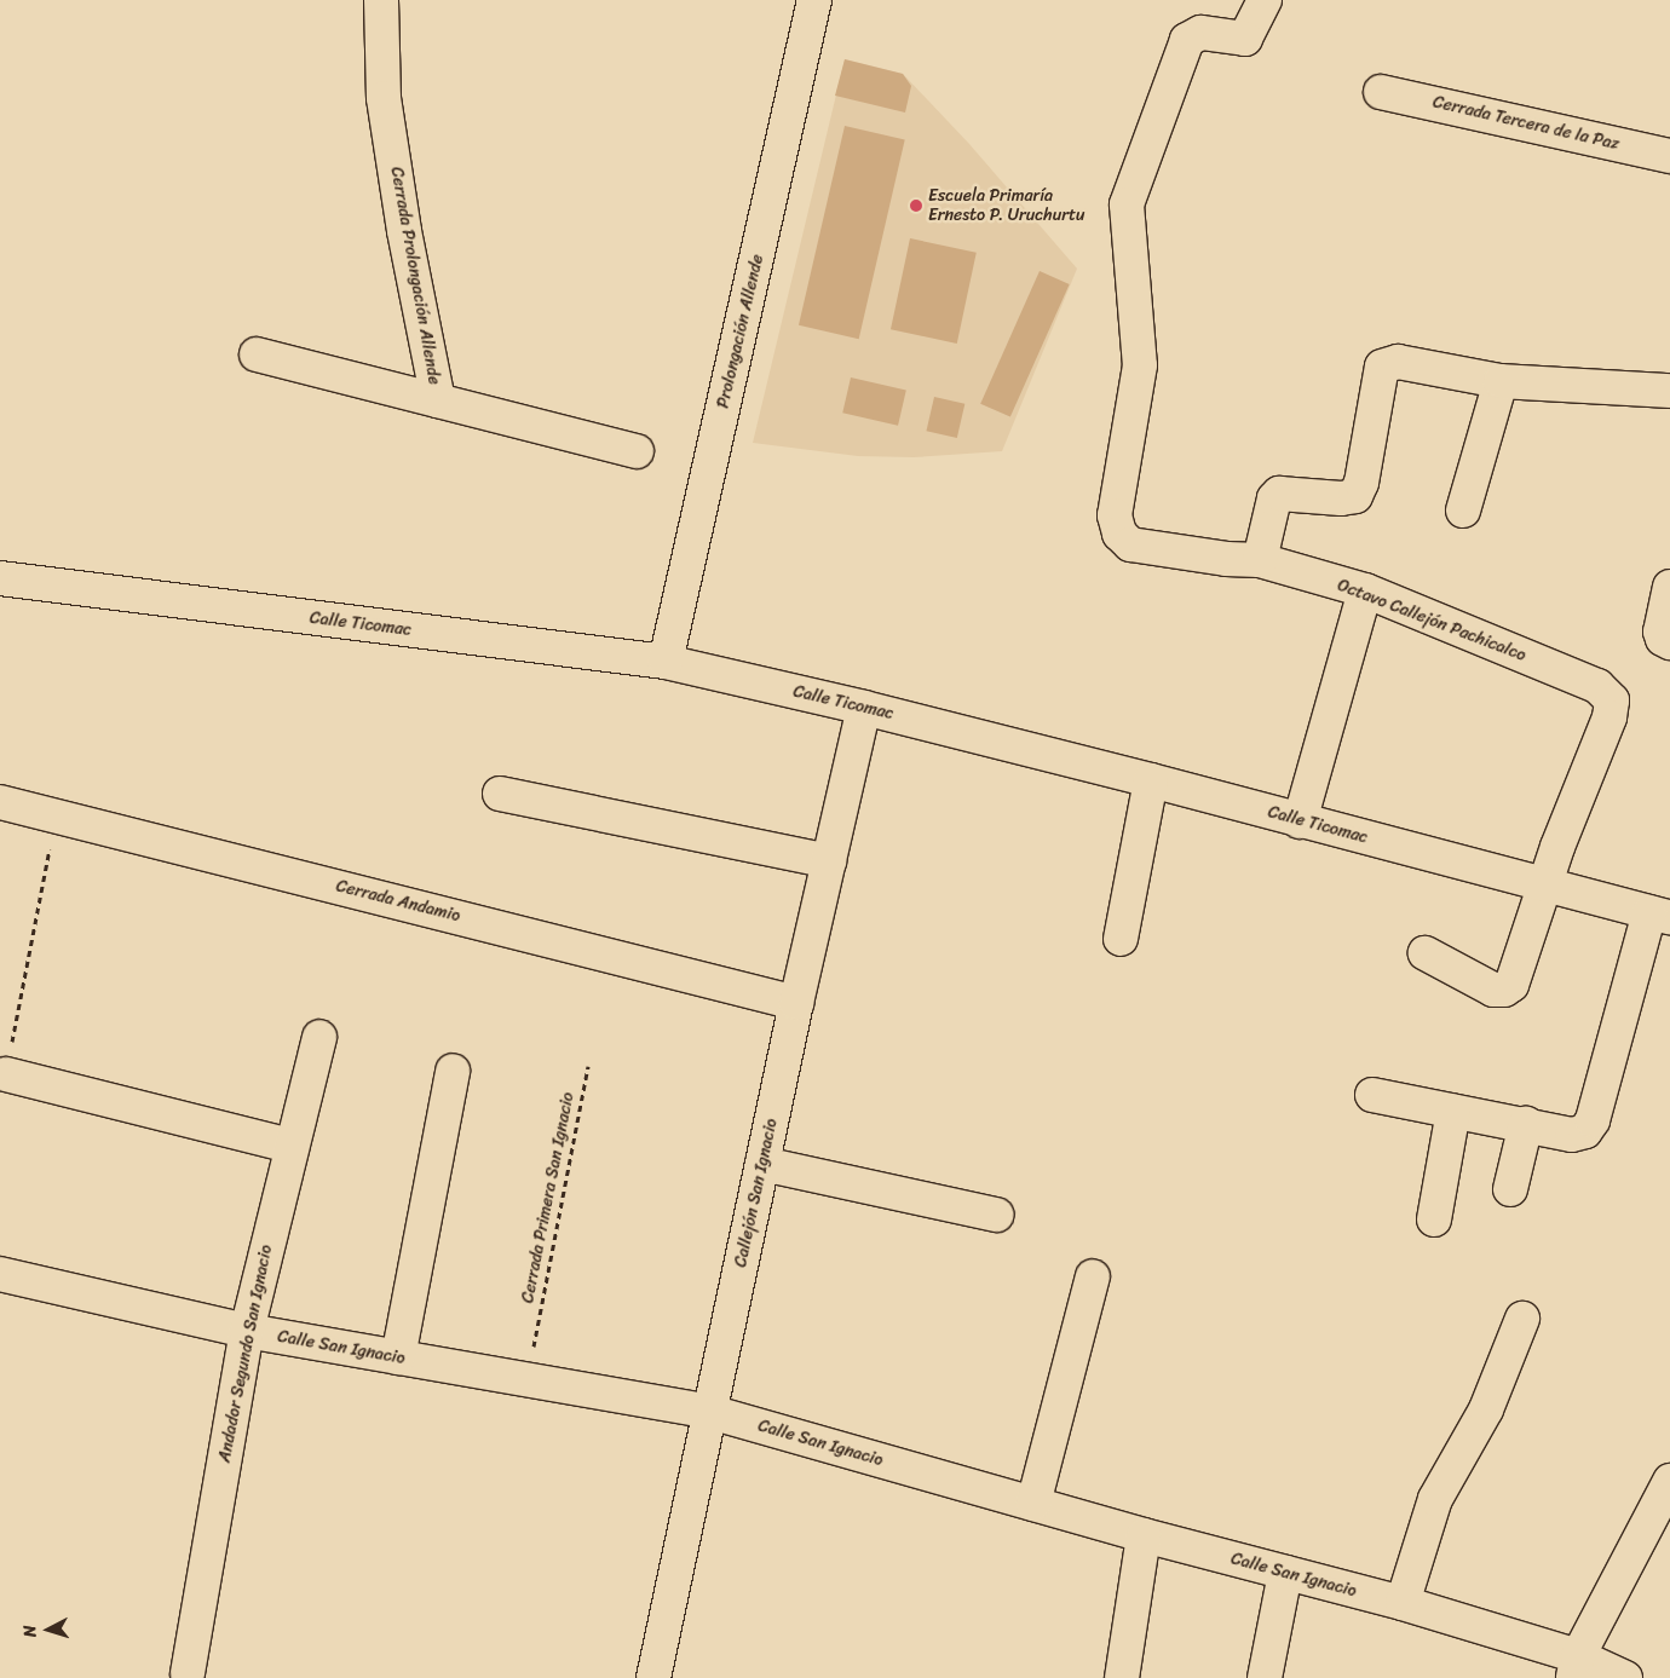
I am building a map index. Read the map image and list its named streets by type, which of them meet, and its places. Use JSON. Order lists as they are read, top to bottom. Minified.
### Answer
{"streets":{"street":["Cerrada Tercera de la Paz","Cerrada Prolongación Allende","Prolongación Allende","Octavo Callejón Pachicalco","Calle Ticomac","Cerrada Andamio","Callejón San Ignacio","Calle San Ignacio","Andador Segundo San Ignacio"],"path":["Cerrada Primera San Ignacio"]},"crossings":[["Prolongación Allende","Calle Ticomac"],["Octavo Callejón Pachicalco","Calle Ticomac"],["Calle Ticomac","Callejón San Ignacio"],["Cerrada Andamio","Callejón San Ignacio"],["Callejón San Ignacio","Calle San Ignacio"],["Calle San Ignacio","Andador Segundo San Ignacio"]],"places":["Escuela Primaría Ernesto P. Uruchurtu"],"north":"left"}
